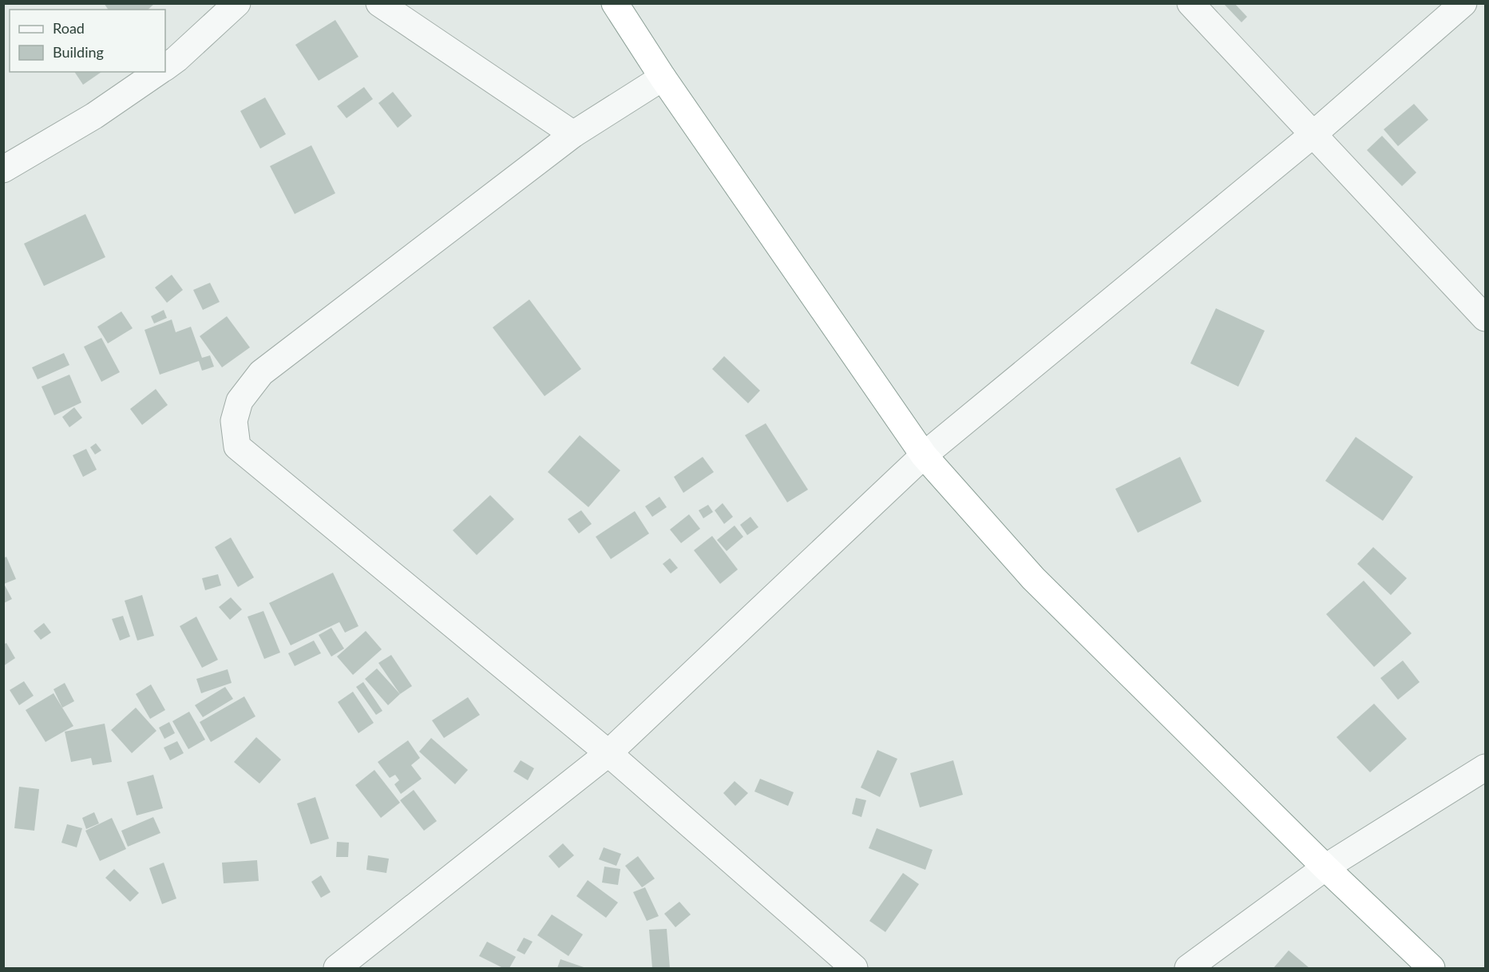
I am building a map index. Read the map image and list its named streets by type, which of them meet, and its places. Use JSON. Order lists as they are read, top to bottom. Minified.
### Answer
{"legend":["Road","Building"]}
